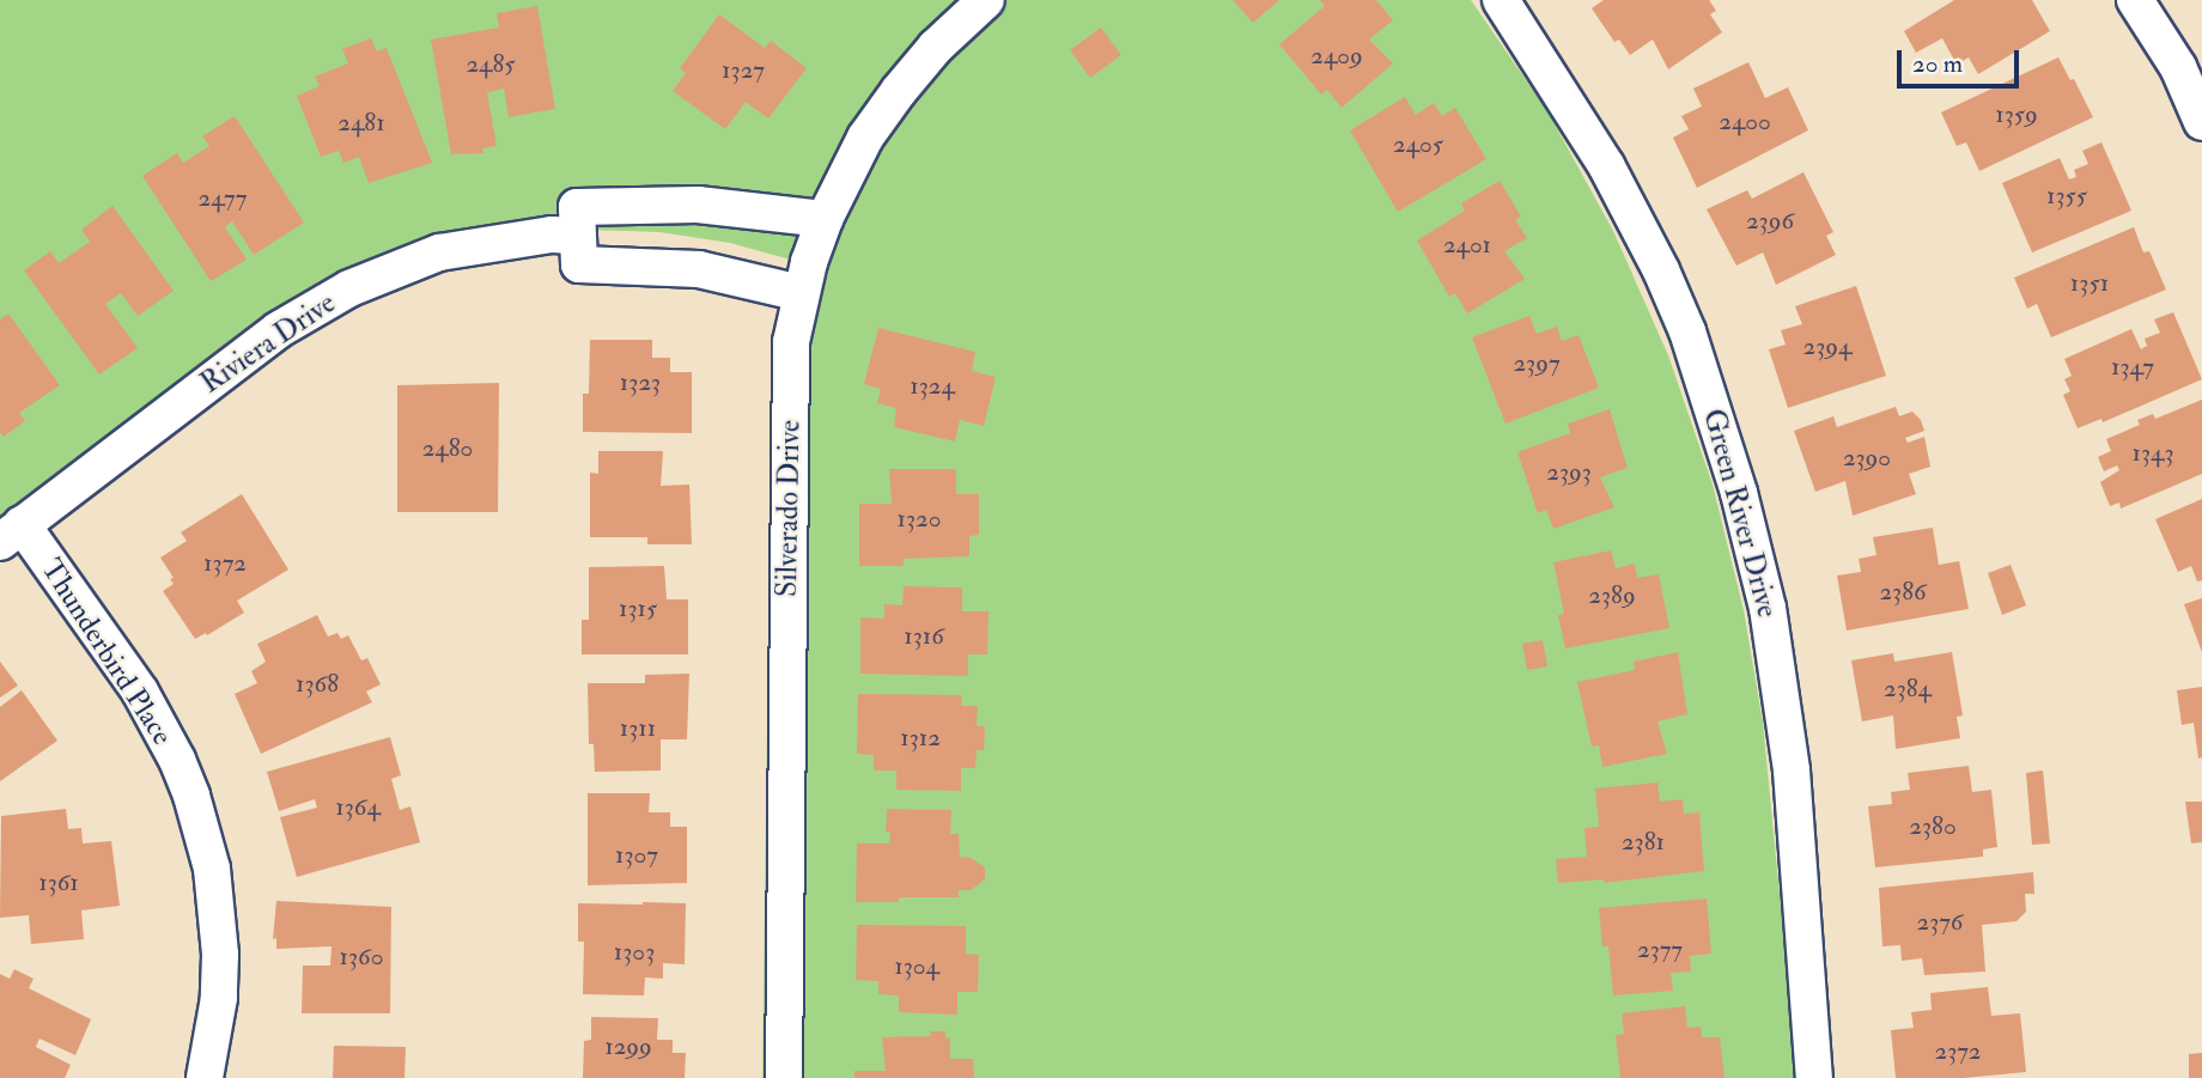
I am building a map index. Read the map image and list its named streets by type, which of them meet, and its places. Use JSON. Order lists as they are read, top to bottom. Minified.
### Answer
{"streets":{"street":["Riviera Drive","Silverado Drive","Green River Drive","Thunderbird Place"]},"crossings":[["Riviera Drive","Thunderbird Place"]],"house_numbers":["2409","2485","1327","1359","2400","2481","2405","1355","2477","2396","2401","1351","2394","2397","1347","1323","1324","2480","1343","2390","2393","1320","1372","2386","2389","1315","1316","1368","2384","1311","1312","1364","2380","2381","1307","1361","2376","2377","1303","1360","1304","1299","2372"],"scale_bar":"20 m"}
